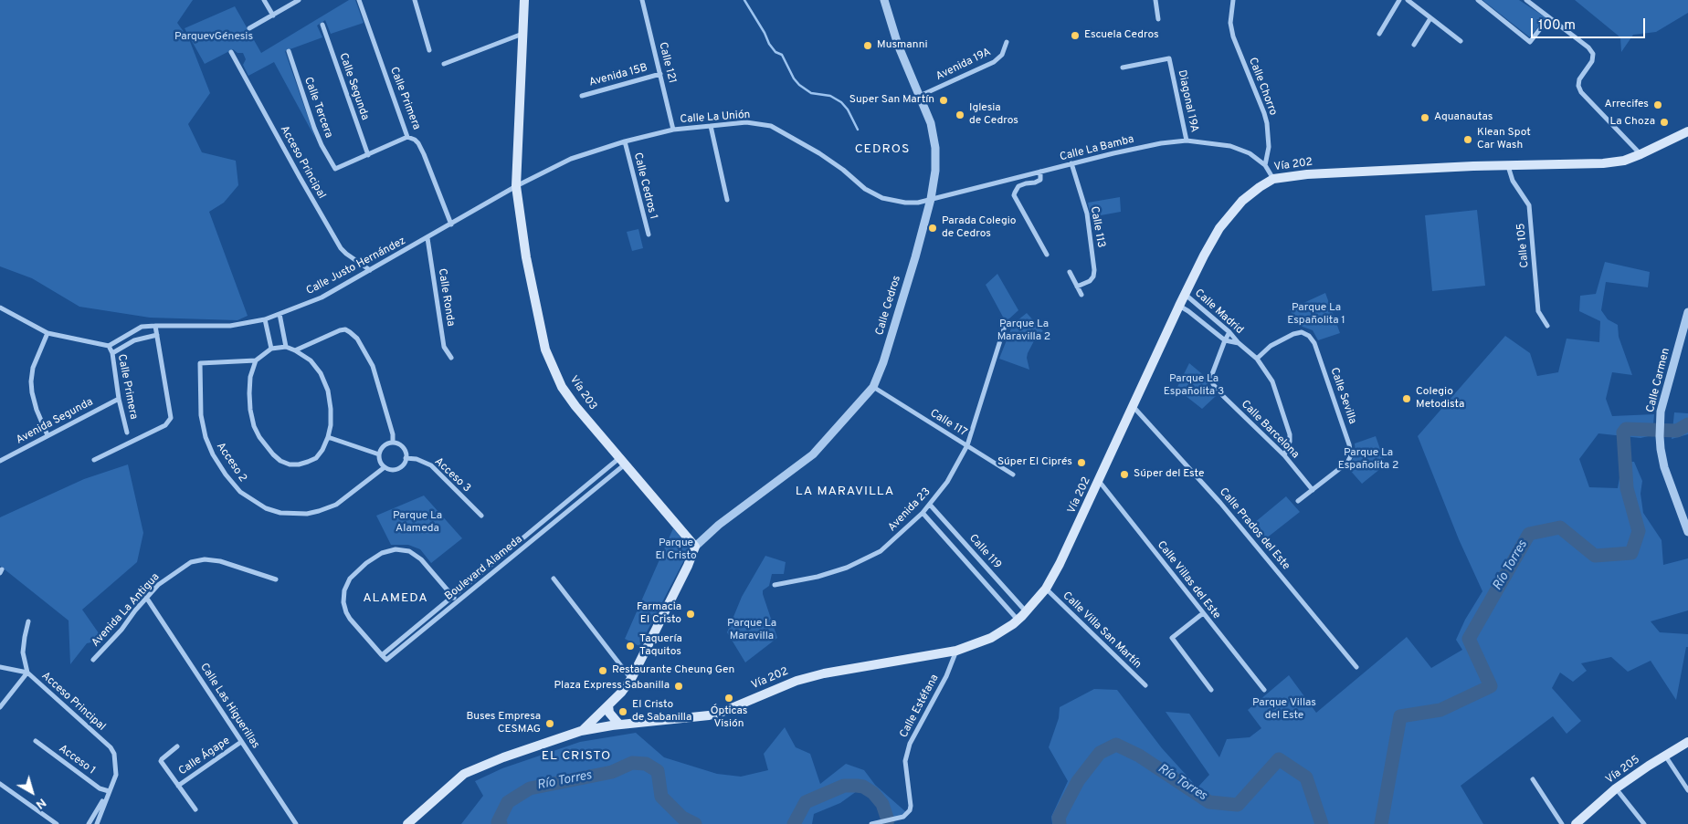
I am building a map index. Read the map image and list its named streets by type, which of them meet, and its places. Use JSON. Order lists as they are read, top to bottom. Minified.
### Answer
{"streets":{"main road":["Vía 202","Vía 203","Vía 205"],"street":["Calle 121","Avenida 19A","Avenida 15B","Calle Segunda","Calle Chorro","Calle Primera","Diagonal 19A","Calle Tercera","Calle La Unión","Calle La Bamba","Acceso Principal","Calle Cedros 1","Calle 113","Calle 105","Calle Justo Hernández","Calle Ronda","Calle Cedros","Calle Madrid","Calle Carmen","Calle Sevilla","Avenida Segunda","Calle 117","Calle Barcelona","Acceso 2","Acceso 3","Avenida 23","Calle Prados del Este","Calle 119","Boulevard Alameda","Calle Villas del Este","Avenida La Antigua","Calle Villa San Martín","Calle Las Higuerillas","Calle Estéfana","Calle Ágape","Acceso 1"]},"crossings":[["Calle 121","Avenida 15B"],["Calle 121","Calle La Unión"],["Avenida 19A","Calle Cedros"],["Calle Segunda","Calle Tercera"],["Calle Chorro","Calle La Bamba"],["Calle Primera","Calle Justo Hernández"],["Calle Primera","Avenida Segunda"],["Diagonal 19A","Calle La Bamba"],["Calle La Unión","Calle La Bamba"],["Calle La Unión","Calle Cedros 1"],["Calle La Unión","Calle Justo Hernández"],["Calle La Unión","Calle Cedros"],["Calle La Unión","Vía 203"],["Calle La Bamba","Calle 113"],["Calle La Bamba","Calle Cedros"],["Acceso Principal","Calle Justo Hernández"],["Acceso Principal","Acceso 1"],["Vía 202","Calle 105"],["Vía 202","Calle Madrid"],["Vía 202","Calle Prados del Este"],["Vía 202","Calle 119"],["Vía 202","Calle Villas del Este"],["Vía 202","Calle Villa San Martín"],["Vía 202","Calle Estéfana"],["Calle Justo Hernández","Calle Ronda"],["Calle Justo Hernández","Vía 203"],["Calle Cedros","Vía 203"],["Calle Cedros","Calle 117"],["Calle Madrid","Calle Sevilla"],["Calle Madrid","Calle Barcelona"],["Vía 203","Boulevard Alameda"],["Calle Sevilla","Calle Barcelona"],["Calle 117","Avenida 23"],["Acceso 2","Acceso 3"],["Avenida 23","Calle 119"],["Avenida La Antigua","Calle Las Higuerillas"],["Calle Las Higuerillas","Calle Ágape"]],"districts":["CEDROS","LA MARAVILLA","ALAMEDA","EL CRISTO"],"water":["Río Torres"],"parks":["ParquevGénesis","Parque La Españolita 1","Parque La Maravilla 2","Parque La Españolita 3","Parque La Españolita 2","Parque La Alameda","Parque El Cristo","Parque La Maravilla","Parque Villas del Este"],"places":["Escuela Cedros","Musmanni","Super San Martín","Arrecifes","Iglesia de Cedros","Aquanautas","La Choza","Klean Spot Car Wash","Parada Colegio de Cedros","Colegio Metodista","Súper El Ciprés","Súper del Este","Farmacia El Cristo","Taquería Taquitos","Restaurante Cheung Gen","Plaza Express Sabanilla","Ópticas Visión","El Cristo de Sabanilla","Buses Empresa CESMAG"],"scale_bar":"100 m","north":"bottom right"}
